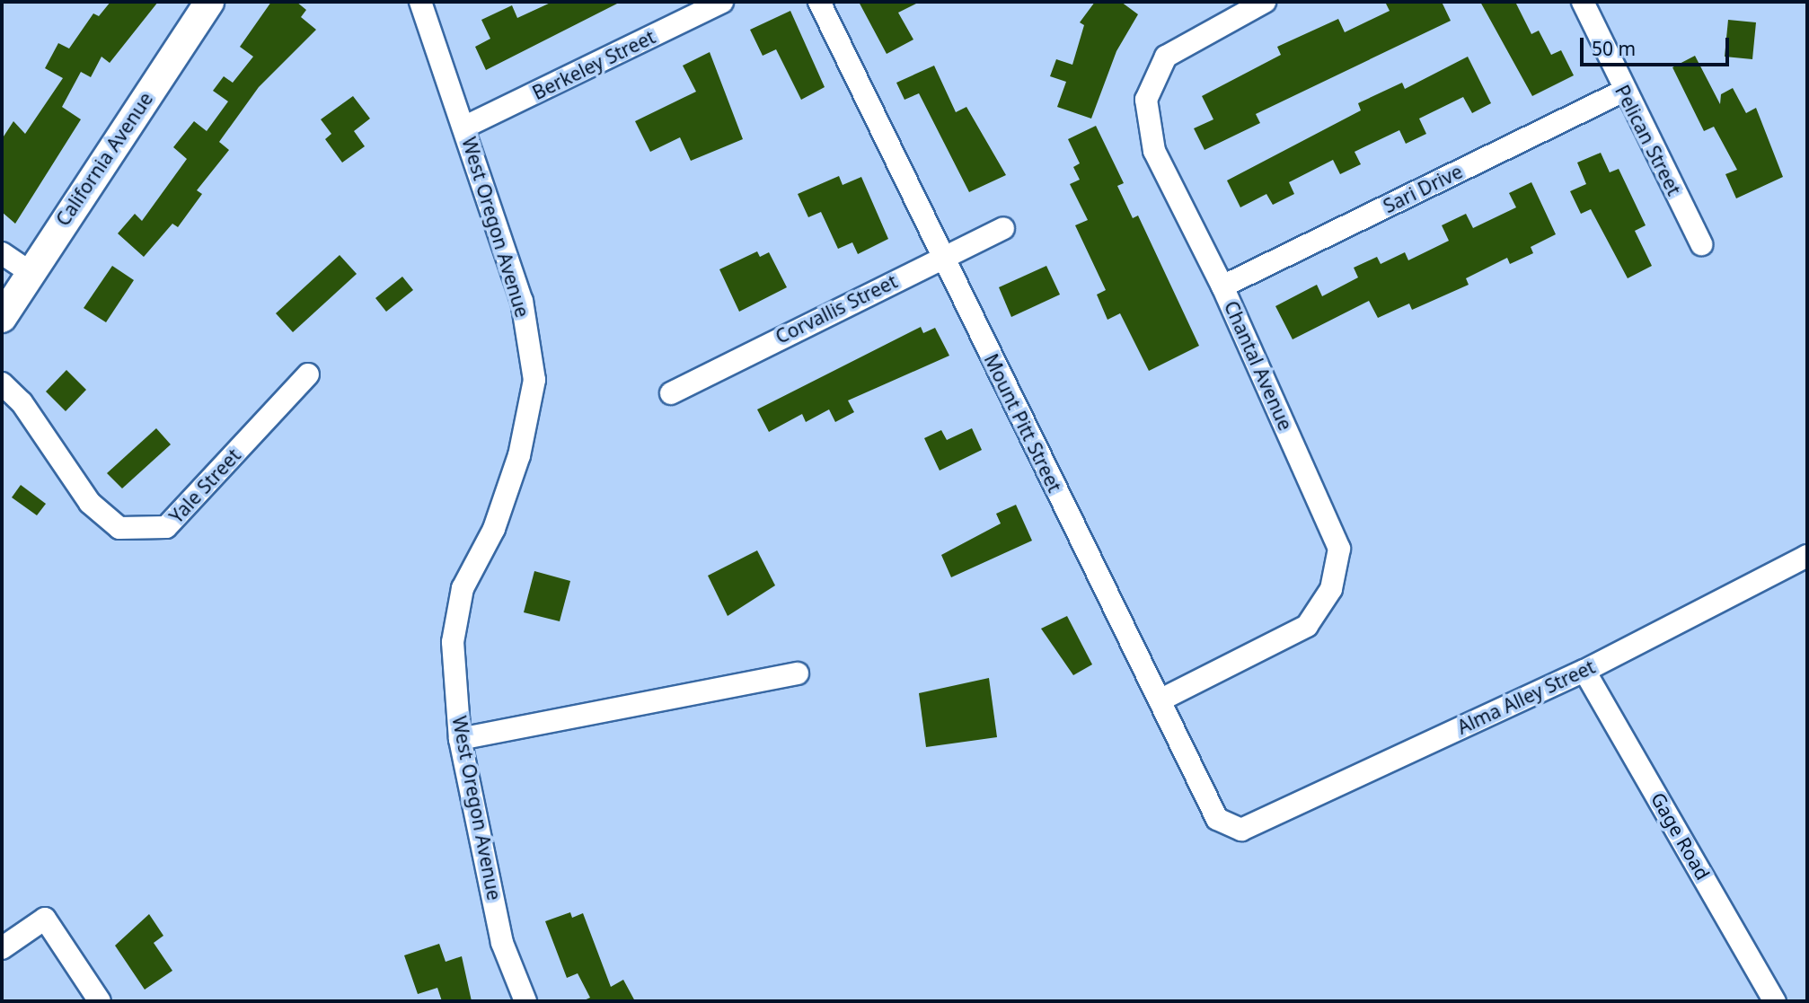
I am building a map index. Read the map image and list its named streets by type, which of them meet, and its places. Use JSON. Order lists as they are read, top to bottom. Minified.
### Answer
{"streets":{"street":["Berkeley Street","Pelican Street","California Avenue","Sari Drive","West Oregon Avenue","Corvallis Street","Chantal Avenue","Mount Pitt Street","Yale Street","Alma Alley Street","Gage Road"]},"crossings":[["Berkeley Street","West Oregon Avenue"],["Pelican Street","Sari Drive"],["Sari Drive","Chantal Avenue"],["Corvallis Street","Mount Pitt Street"],["Chantal Avenue","Mount Pitt Street"],["Mount Pitt Street","Alma Alley Street"],["Alma Alley Street","Gage Road"]],"scale_bar":"50 m"}
